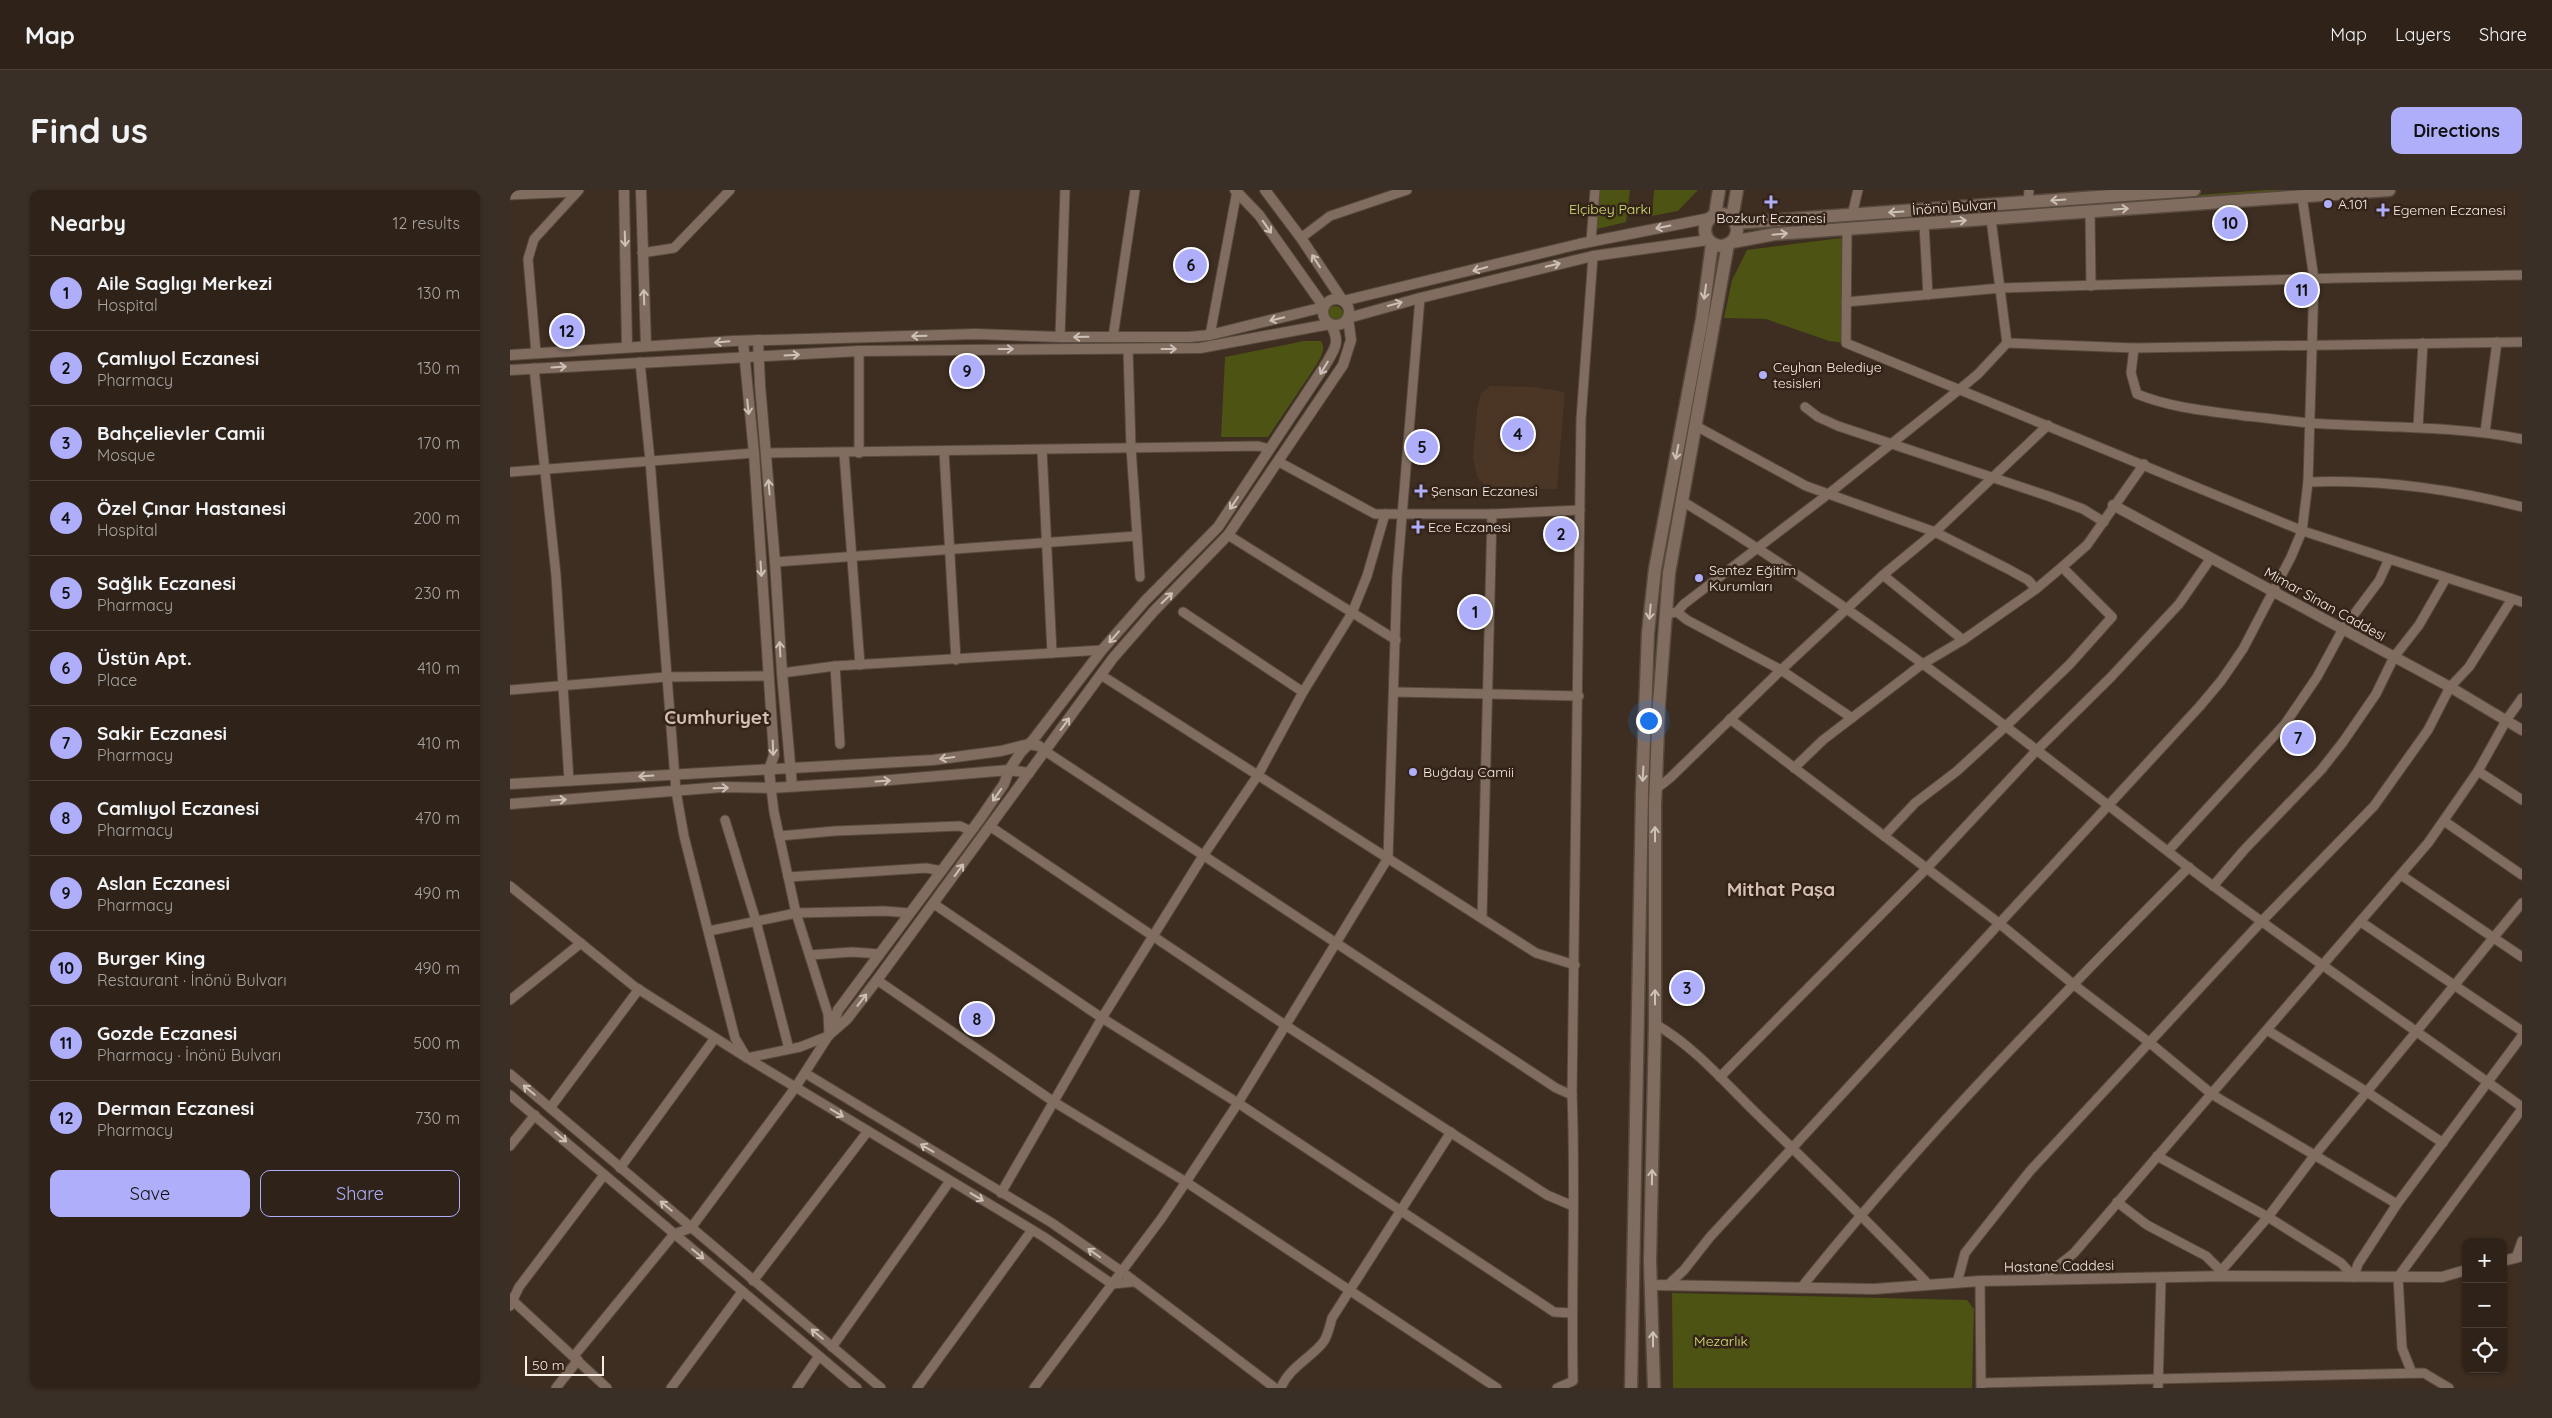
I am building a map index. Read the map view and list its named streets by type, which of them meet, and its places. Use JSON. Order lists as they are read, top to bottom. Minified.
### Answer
{"streets":{"main road":["İnönü Bulvarı"],"street":["Mimar Sinan Caddesi","Hastane Caddesi"]},"districts":["Cumhuriyet","Mithat Paşa"],"parks":["Elçibey Parkı","Mezarlık"],"places":{"health":["Bozkurt Eczanesi","Egemen Eczanesi","Şensan Eczanesi","Ece Eczanesi"],"other":["A.101","Ceyhan Belediye tesisleri","Sentez Eğitim Kurumları","Buğday Camii"]},"scale_bar":"50 m","page":{"header":"Map","nav":["Map","Layers","Share"],"buttons":["Directions",["Save","Share"]],"title":"Find us","heading":["Nearby","12 results"],"pins":["10","6","11","12","9","4","5","2","1","7","3","8"],"list":[{"mark":"1","name":"Aile Saglıgı Merkezi","note":"Hospital","value":"130 m"},{"mark":"2","name":"Çamlıyol Eczanesi","note":"Pharmacy","value":"130 m"},{"mark":"3","name":"Bahçelievler Camii","note":"Mosque","value":"170 m"},{"mark":"4","name":"Özel Çınar Hastanesi","note":"Hospital","value":"200 m"},{"mark":"5","name":"Sağlık Eczanesi","note":"Pharmacy","value":"230 m"},{"mark":"6","name":"Üstün Apt.","note":"Place","value":"410 m"},{"mark":"7","name":"Sakir Eczanesi","note":"Pharmacy","value":"410 m"},{"mark":"8","name":"Camlıyol Eczanesi","note":"Pharmacy","value":"470 m"},{"mark":"9","name":"Aslan Eczanesi","note":"Pharmacy","value":"490 m"},{"mark":"10","name":"Burger King","note":"Restaurant · İnönü Bulvarı","value":"490 m"},{"mark":"11","name":"Gozde Eczanesi","note":"Pharmacy · İnönü Bulvarı","value":"500 m"},{"mark":"12","name":"Derman Eczanesi","note":"Pharmacy","value":"730 m"}],"map_buttons":["+","−"],"scale":"50 m"}}
